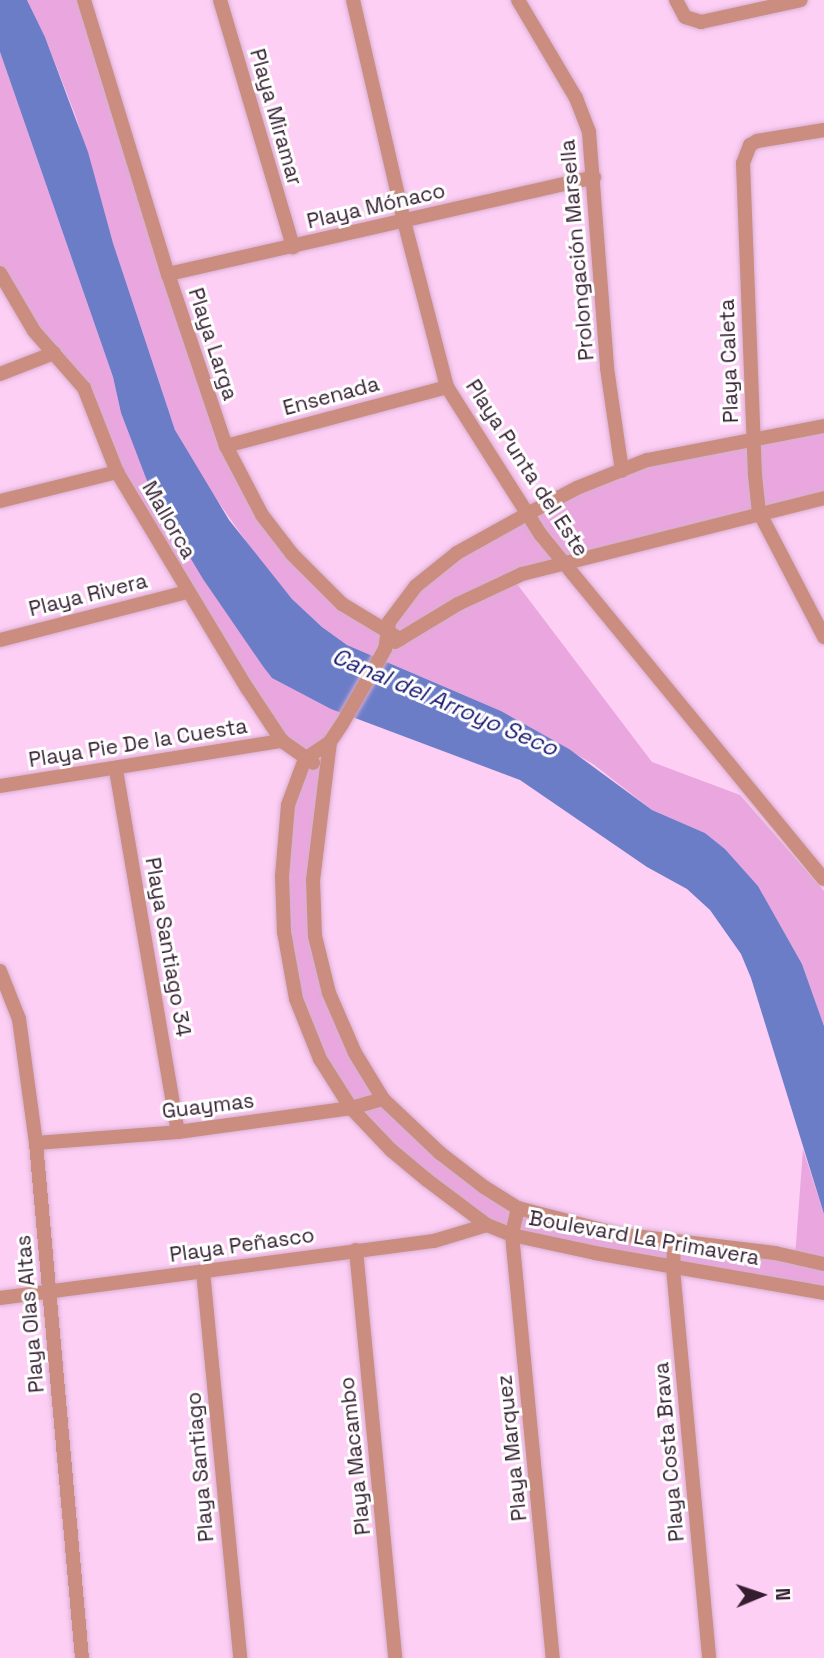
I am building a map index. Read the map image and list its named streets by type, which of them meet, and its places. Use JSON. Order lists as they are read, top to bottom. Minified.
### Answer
{"streets":{"street":["Playa Miramar","Playa Mónaco","Prolongación Marsella","Playa Larga","Playa Caleta","Ensenada","Playa Punta del Este","Mallorca","Playa Rivera","Playa Pie De la Cuesta","Playa Santiago 34","Guaymas","Boulevard La Primavera","Playa Peñasco","Playa Olas Altas","Playa Marquez","Playa Costa Brava","Playa Macambo","Playa Santiago"]},"crossings":[["Playa Miramar","Playa Mónaco"],["Playa Mónaco","Prolongación Marsella"],["Playa Mónaco","Playa Larga"],["Playa Mónaco","Playa Punta del Este"],["Prolongación Marsella","Boulevard La Primavera"],["Playa Larga","Ensenada"],["Playa Larga","Boulevard La Primavera"],["Playa Caleta","Boulevard La Primavera"],["Ensenada","Playa Punta del Este"],["Playa Punta del Este","Boulevard La Primavera"],["Mallorca","Playa Rivera"],["Mallorca","Playa Pie De la Cuesta"],["Mallorca","Boulevard La Primavera"],["Playa Pie De la Cuesta","Playa Santiago 34"],["Playa Santiago 34","Guaymas"],["Guaymas","Boulevard La Primavera"],["Guaymas","Playa Olas Altas"],["Boulevard La Primavera","Playa Peñasco"],["Boulevard La Primavera","Playa Marquez"],["Boulevard La Primavera","Playa Costa Brava"],["Playa Peñasco","Playa Olas Altas"],["Playa Peñasco","Playa Macambo"],["Playa Peñasco","Playa Santiago"]],"water":["Canal del Arroyo Seco"],"north":"right"}
